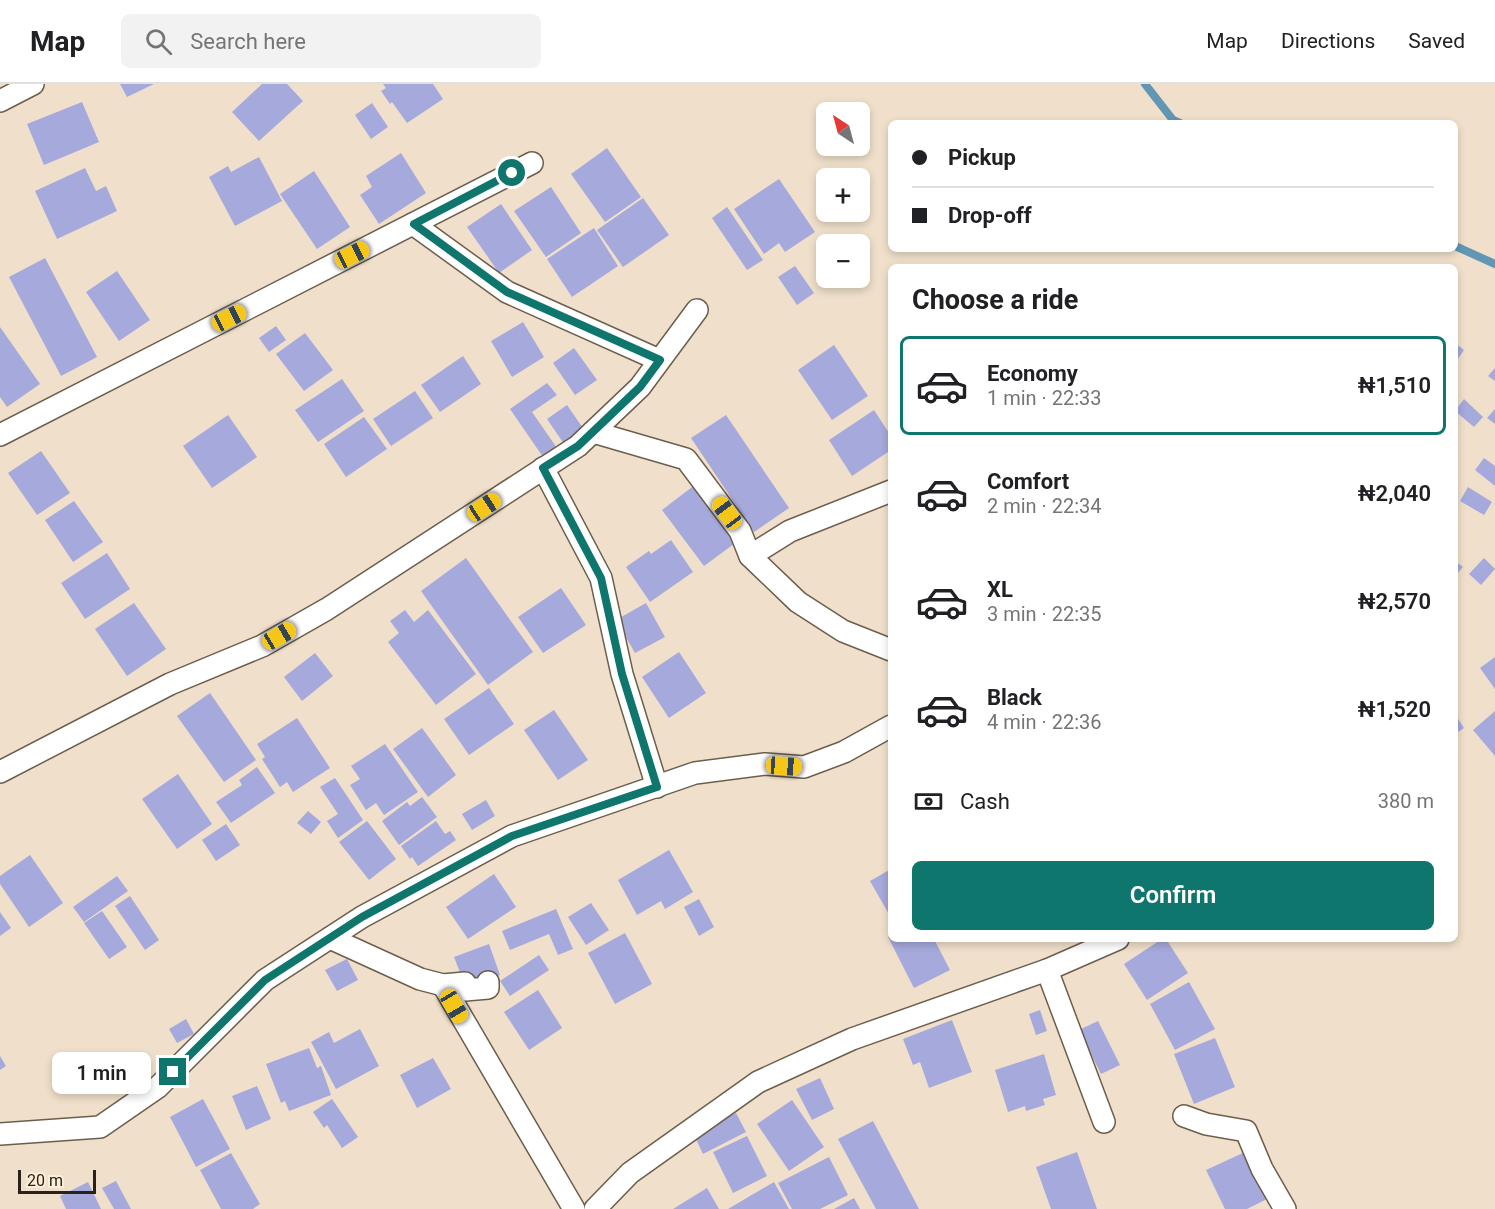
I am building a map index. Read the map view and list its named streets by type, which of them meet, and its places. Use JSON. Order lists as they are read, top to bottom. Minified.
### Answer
{"scale_bar":"20 m","north":"top left","page":{"header":"Map","search":"Search here","nav":["Map","Directions","Saved"],"map_buttons":["+","−"],"banner":["Pickup","Drop-off"],"heading":"Choose a ride","list":[{"name":"Economy","note":"1 min · 22:33","value":"₦1,510"},{"name":"Comfort","note":"2 min · 22:34","value":"₦2,040"},{"name":"XL","note":"3 min · 22:35","value":"₦2,570"},{"name":"Black","note":"4 min · 22:36","value":"₦1,520"}],"pay":["Cash","380 m"],"buttons":"Confirm","bubble":"1 min","scale":"20 m"}}
